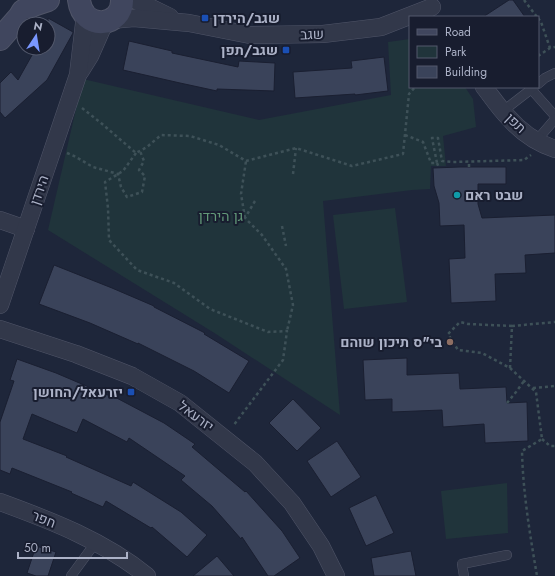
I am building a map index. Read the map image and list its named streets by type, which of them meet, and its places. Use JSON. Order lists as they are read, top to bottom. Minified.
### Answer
{"streets":{"street":["שגב","תפן","הירדן","יזרעאל","חפר"]},"crossings":[["שגב","הירדן"]],"parks":["גן הירדן"],"places":{"transit":["שגב/הירדן","שגב/תפן","יזרעאל/החושן"],"other":["שבט ראם","בי\"ס תיכון שוהם"]},"legend":["Road","Park","Building"],"scale_bar":"50 m","north":"top"}
